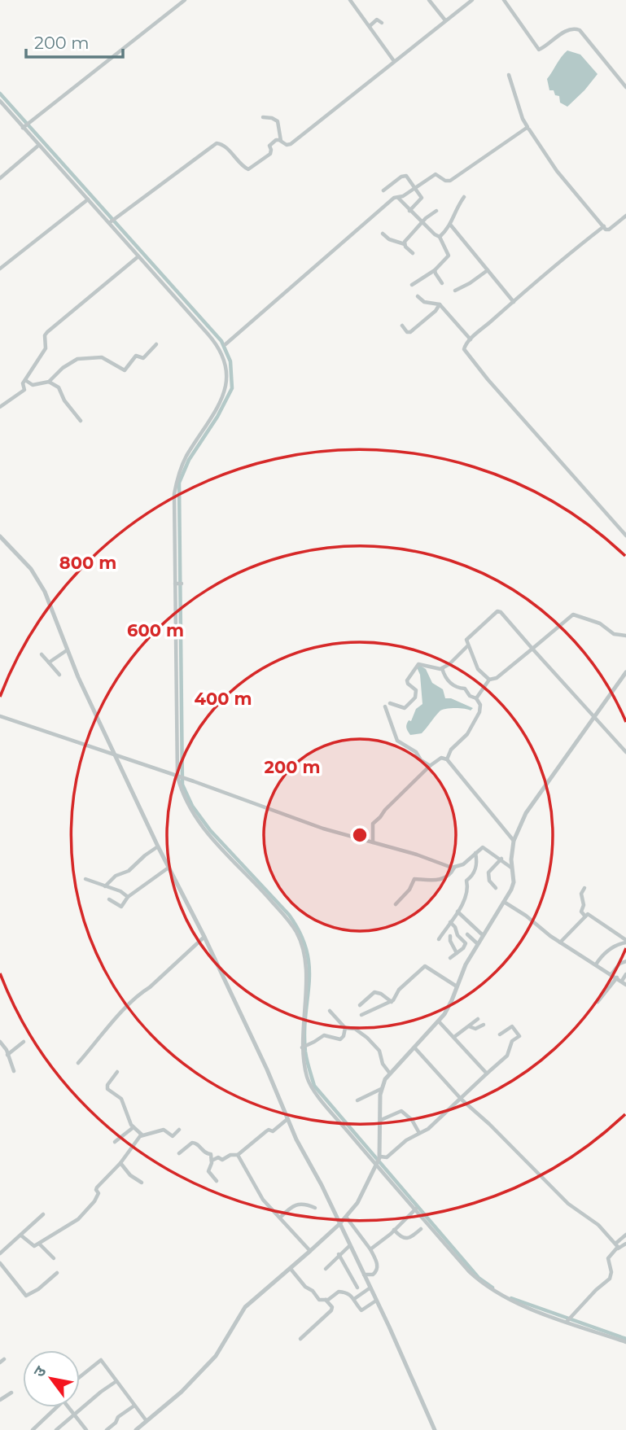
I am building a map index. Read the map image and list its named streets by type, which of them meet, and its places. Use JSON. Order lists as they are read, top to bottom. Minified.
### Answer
{"scale_bar":"200 m","north":"top left","rings":["800 m","600 m","400 m","200 m"]}
